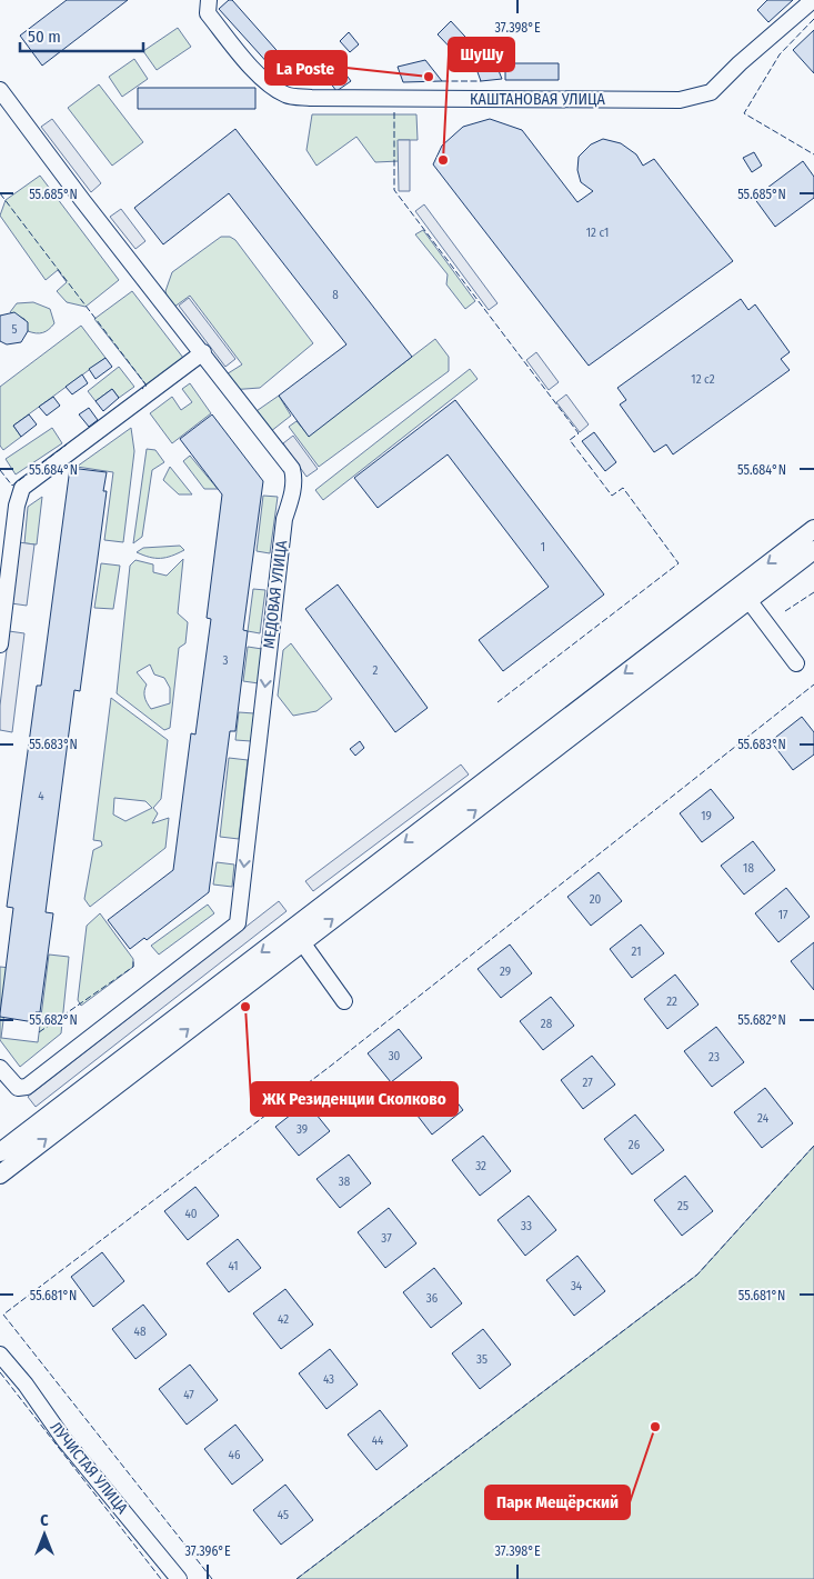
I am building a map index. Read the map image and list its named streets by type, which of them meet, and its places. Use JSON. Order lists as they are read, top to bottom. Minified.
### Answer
{"streets":{"street":["КАШТАНОВАЯ УЛИЦА","МЕДОВАЯ УЛИЦА","ЛУЧИСТАЯ УЛИЦА"]},"one_way":["МЕДОВАЯ УЛИЦА"],"places":["La Poste","ШуШу","ЖК Резиденции Сколково","Парк Мещёрский"],"house_numbers":["12 с1","8","5","12 с2","1","3","2","4","19","18","20","17","21","29","22","28","30","23","27","24","39","26","32","38","25","40","33","37","41","34","36","42","48","35","43","47","44","46","45"],"scale_bar":"50 m","north":"top","coordinates":["37.398°E","55.685°N","55.684°N","55.683°N","55.682°N","55.681°N","37.396°E"]}
